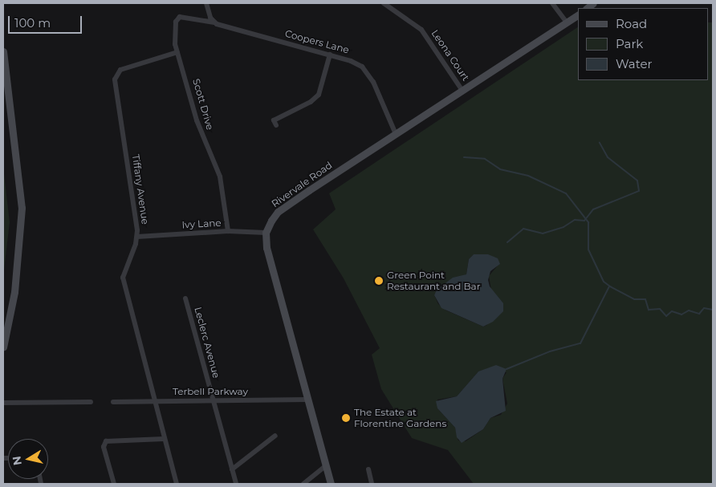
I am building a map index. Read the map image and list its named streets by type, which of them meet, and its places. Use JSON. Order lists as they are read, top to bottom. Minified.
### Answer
{"streets":{"street":["Coopers Lane","Leona Court","Scott Drive","Rivervale Road","Tiffany Avenue","Ivy Lane","Leclerc Avenue","Terbell Parkway"]},"crossings":[["Coopers Lane","Scott Drive"],["Coopers Lane","Rivervale Road"],["Leona Court","Rivervale Road"],["Scott Drive","Tiffany Avenue"],["Scott Drive","Ivy Lane"],["Rivervale Road","Ivy Lane"],["Tiffany Avenue","Ivy Lane"],["Tiffany Avenue","Terbell Parkway"],["Leclerc Avenue","Terbell Parkway"]],"places":["Green Point Restaurant and Bar","The Estate at Florentine Gardens"],"legend":["Road","Park","Water"],"scale_bar":"100 m","north":"left"}
